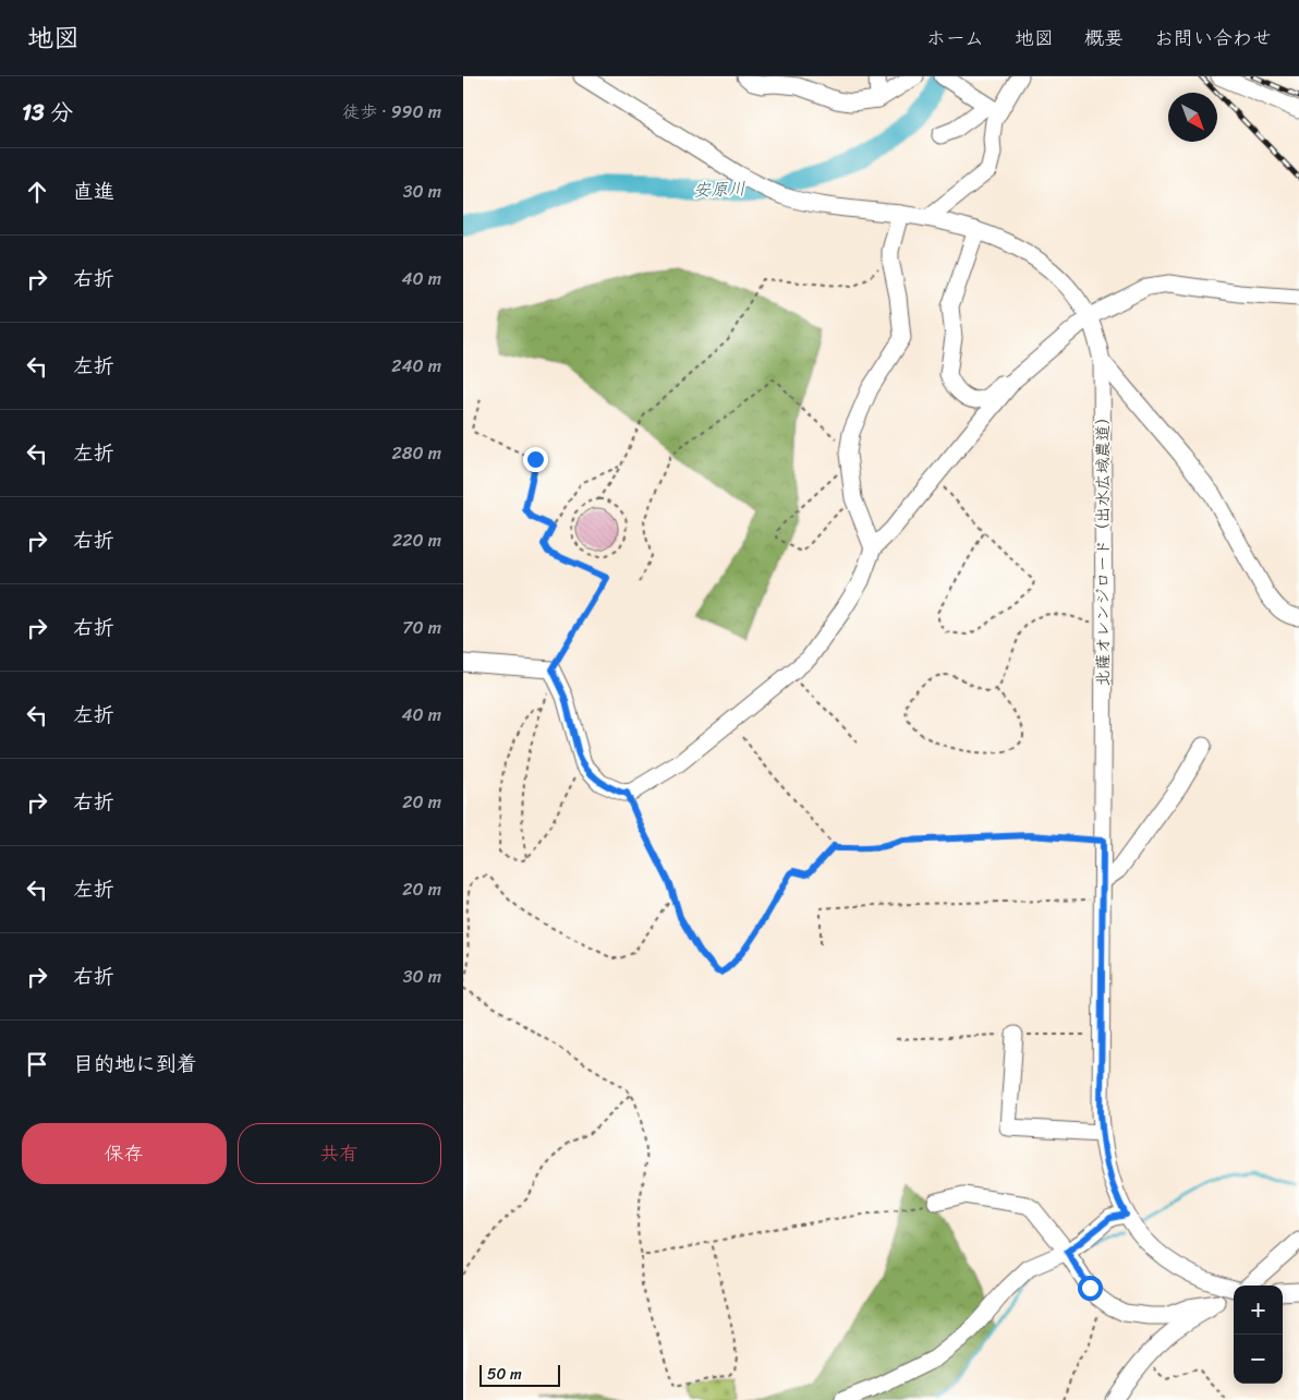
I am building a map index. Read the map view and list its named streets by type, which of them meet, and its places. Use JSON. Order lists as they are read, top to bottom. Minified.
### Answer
{"streets":{"street":["北薩オレンジロード（出水広域農道）"]},"water":["安原川"],"scale_bar":"50 m","north":"bottom right","page":{"header":"地図","nav":["ホーム","地図","概要","お問い合わせ"],"heading":["13 分","徒歩 · 990 m"],"list":[["直進","30 m"],["右折","40 m"],["左折","240 m"],["左折","280 m"],["右折","220 m"],["右折","70 m"],["左折","40 m"],["右折","20 m"],["左折","20 m"],["右折","30 m"],"目的地に到着"],"buttons":["保存","共有"],"map_buttons":["+","−"],"scale":"50 m"}}
